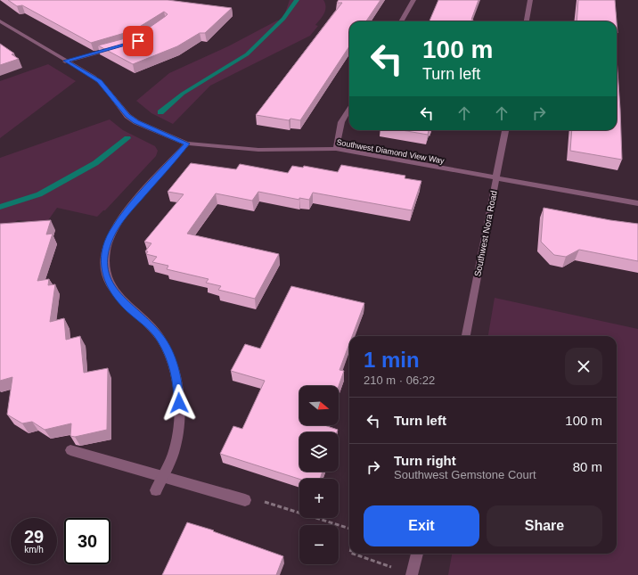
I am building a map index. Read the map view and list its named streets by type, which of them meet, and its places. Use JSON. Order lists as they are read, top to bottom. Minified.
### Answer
{"streets":{"street":["Southwest Diamond View Way","Southwest Nora Road"]},"crossings":[["Southwest Diamond View Way","Southwest Nora Road"]],"north":"right","page":{"turn":["100 m","Turn left"],"heading":["1 min","210 m · 06:22"],"map_buttons":["+","−"],"list":[{"name":"Turn left","value":"100 m"},{"name":"Turn right","note":"Southwest Gemstone Court","value":"80 m"}],"buttons":["Exit","Share"],"speed":"29 km/h","limit":"30"}}
